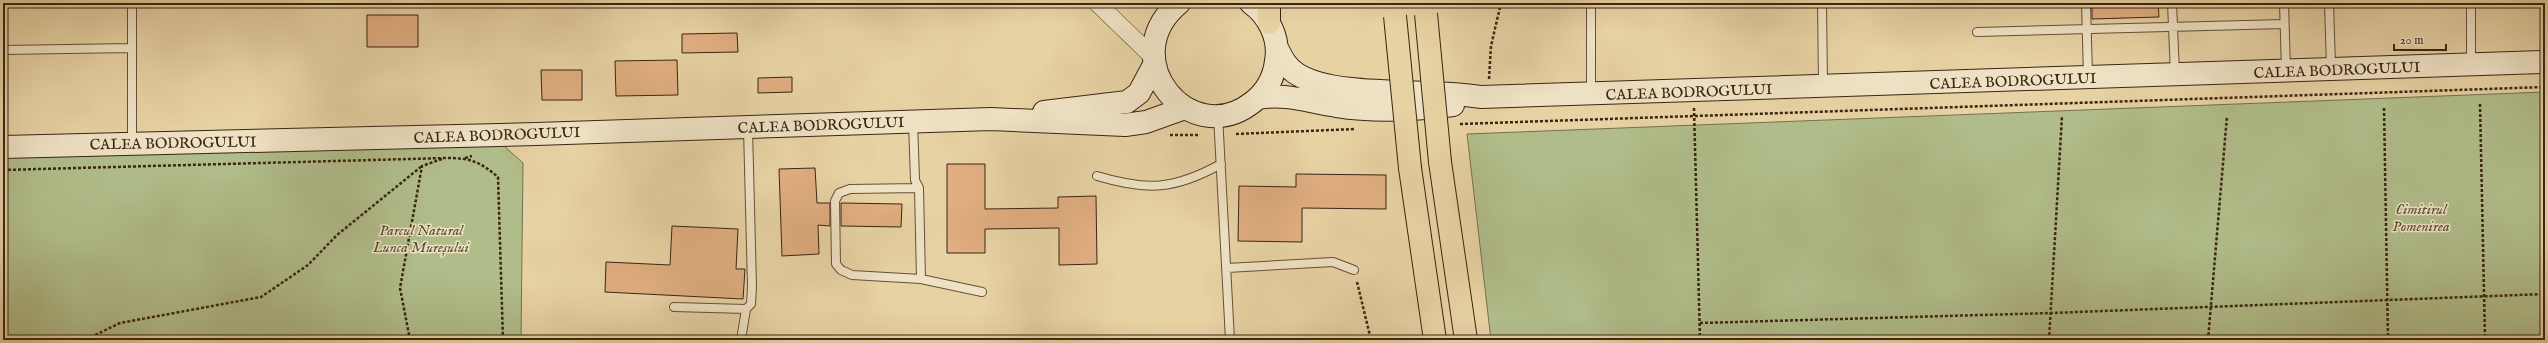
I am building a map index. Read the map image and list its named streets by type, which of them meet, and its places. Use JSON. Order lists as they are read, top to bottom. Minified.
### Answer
{"streets":{"main road":["CALEA BODROGULUI"]},"parks":["Cimitirul Pomenirea","Parcul Natural Lunca Mureșului"],"scale_bar":"20 m"}
